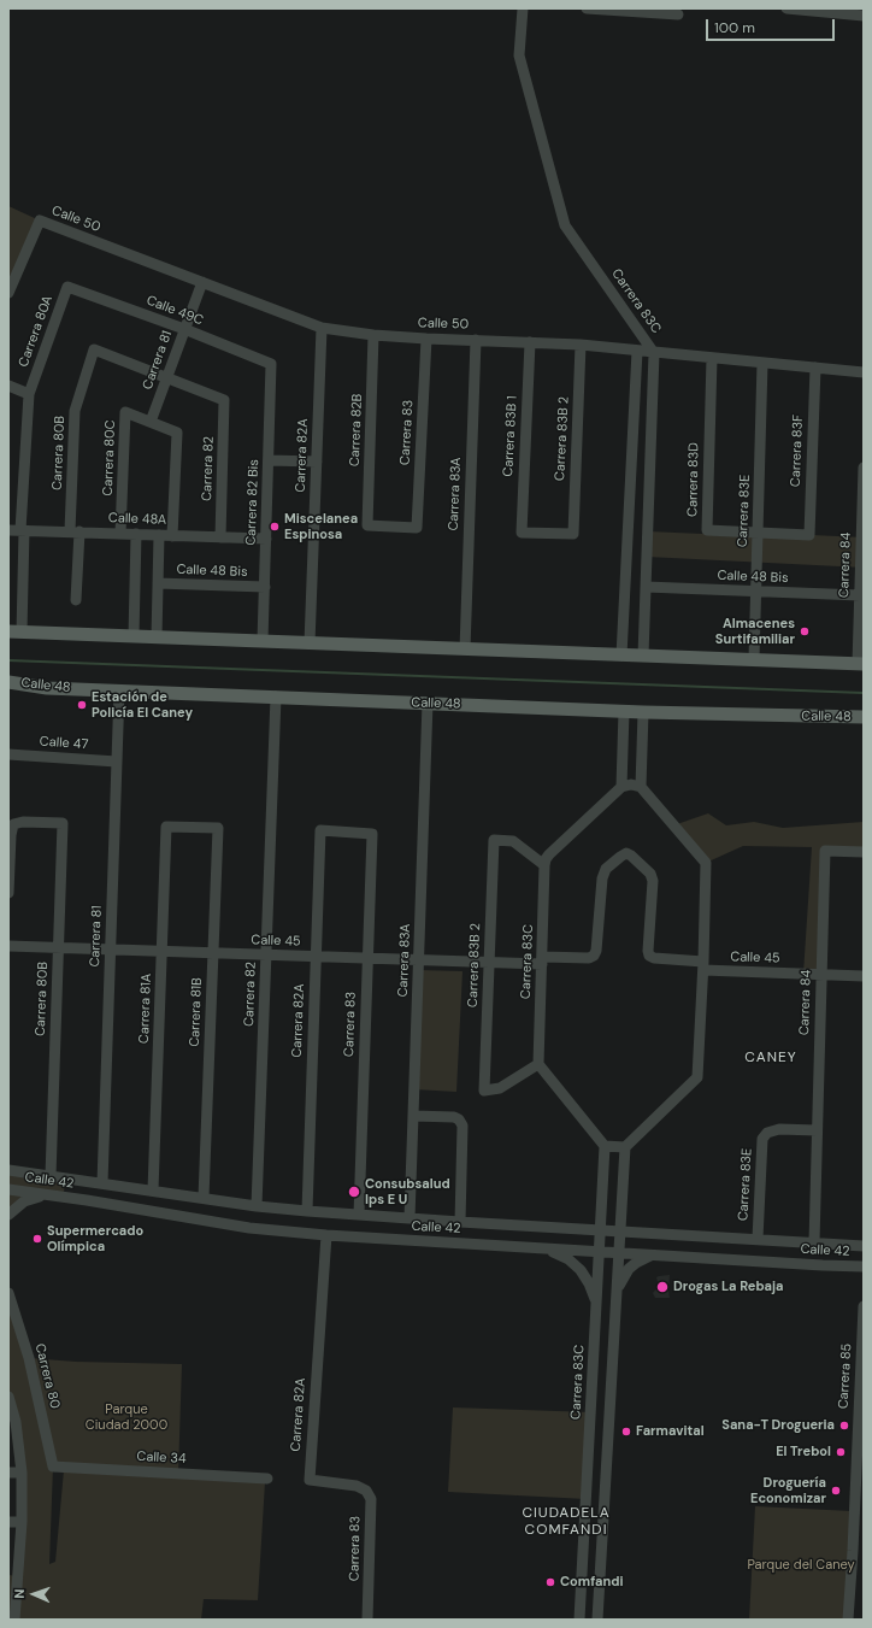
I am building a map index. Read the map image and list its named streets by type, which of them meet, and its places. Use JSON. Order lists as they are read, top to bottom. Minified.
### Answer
{"streets":{"main road":["Calle 48"],"street":["Calle 50","Carrera 83C","Calle 49C","Carrera 80A","Carrera 81","Carrera 82B","Carrera 83","Carrera 83B 1","Carrera 83B 2","Carrera 83F","Carrera 80B","Carrera 82A","Carrera 80C","Carrera 82","Carrera 83D","Carrera 83A","Carrera 82 Bis","Carrera 83E","Calle 48A","Carrera 84","Calle 48 Bis","Calle 47","Calle 45","Carrera 81A","Carrera 81B","Calle 42","Carrera 80","Carrera 85","Calle 34"]},"crossings":[["Calle 50","Carrera 83C"],["Calle 50","Carrera 81"],["Calle 50","Carrera 82B"],["Calle 50","Carrera 83"],["Calle 50","Carrera 83B 1"],["Calle 50","Carrera 83B 2"],["Calle 50","Carrera 83F"],["Calle 50","Carrera 82A"],["Calle 50","Carrera 83D"],["Calle 50","Carrera 83A"],["Calle 50","Carrera 83E"],["Carrera 83C","Carrera 83B 2"],["Carrera 83C","Calle 48 Bis"],["Carrera 83C","Calle 45"],["Carrera 83C","Calle 42"],["Calle 49C","Carrera 80A"],["Calle 49C","Carrera 81"],["Calle 49C","Carrera 82 Bis"],["Carrera 80A","Calle 48A"],["Carrera 81","Carrera 80B"],["Carrera 81","Carrera 80C"],["Carrera 81","Carrera 82"],["Carrera 81","Calle 48"],["Carrera 81","Calle 47"],["Carrera 81","Calle 45"],["Carrera 81","Calle 42"],["Carrera 82B","Carrera 83"],["Carrera 83","Carrera 82A"],["Carrera 83","Calle 45"],["Carrera 83","Calle 42"],["Carrera 83B 1","Carrera 83B 2"],["Carrera 83B 2","Calle 45"],["Carrera 83F","Carrera 83D"],["Carrera 80B","Carrera 82"],["Carrera 80B","Calle 48A"],["Carrera 80B","Calle 45"],["Carrera 80B","Calle 42"],["Carrera 82A","Calle 45"],["Carrera 82A","Calle 42"],["Carrera 80C","Calle 48A"],["Carrera 82","Calle 48A"],["Carrera 82","Calle 48"],["Carrera 82","Calle 45"],["Carrera 82","Calle 42"],["Carrera 83D","Carrera 83E"],["Carrera 83A","Calle 48"],["Carrera 83A","Calle 45"],["Carrera 83A","Calle 42"],["Carrera 82 Bis","Calle 48A"],["Carrera 82 Bis","Calle 48 Bis"],["Carrera 83E","Carrera 84"],["Carrera 83E","Calle 48 Bis"],["Carrera 83E","Calle 42"],["Carrera 84","Calle 48 Bis"],["Carrera 84","Calle 45"],["Carrera 84","Calle 42"],["Calle 45","Carrera 81A"],["Calle 45","Carrera 81B"],["Carrera 81A","Carrera 81B"],["Carrera 81A","Calle 42"],["Carrera 81B","Calle 42"],["Carrera 80","Calle 34"]],"districts":["CANEY","CIUDADELA COMFANDI"],"parks":["Parque Ciudad 2000","Parque del Caney"],"places":["Miscelanea Espinosa","Almacenes Surtifamiliar","Estación de Policía El Caney","Consubsalud Ips E U","Supermercado Olímpica","Drogas La Rebaja","Sana-T Drogueria","Farmavital","El Trebol","Droguería Economizar","Comfandi"],"scale_bar":"100 m","north":"left"}
